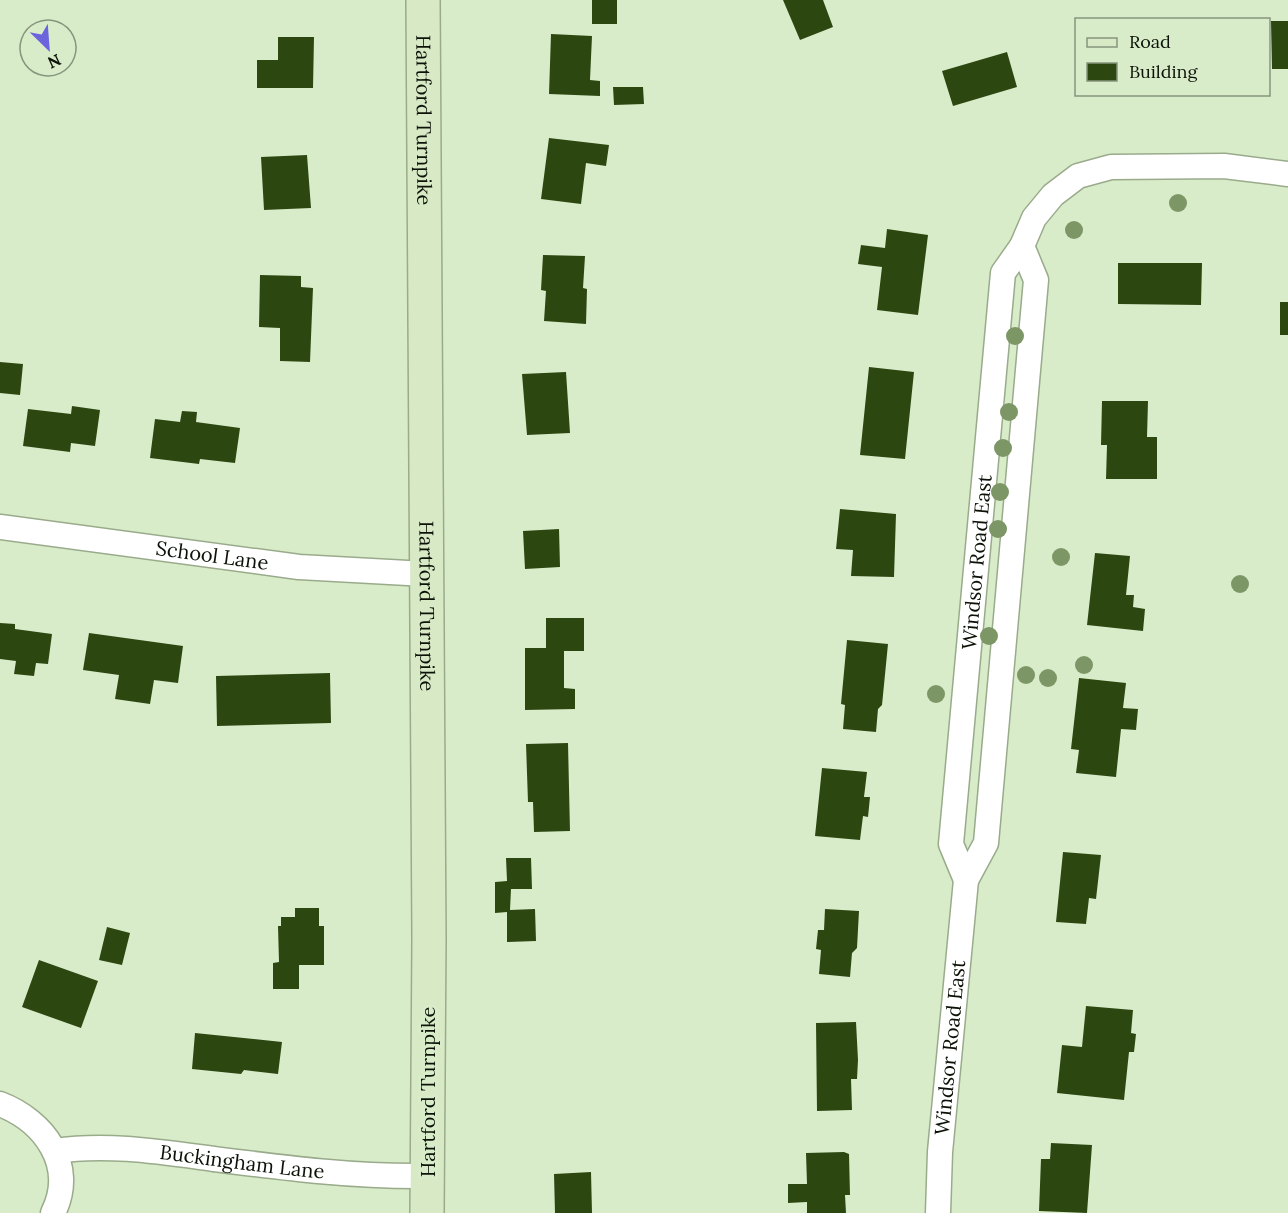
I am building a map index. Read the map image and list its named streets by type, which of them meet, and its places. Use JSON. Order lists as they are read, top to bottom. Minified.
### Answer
{"streets":{"main road":["Hartford Turnpike"],"street":["School Lane","Windsor Road East","Buckingham Lane"]},"crossings":[["Hartford Turnpike","School Lane"],["Hartford Turnpike","Buckingham Lane"]],"legend":["Road","Building"],"north":"bottom right"}
